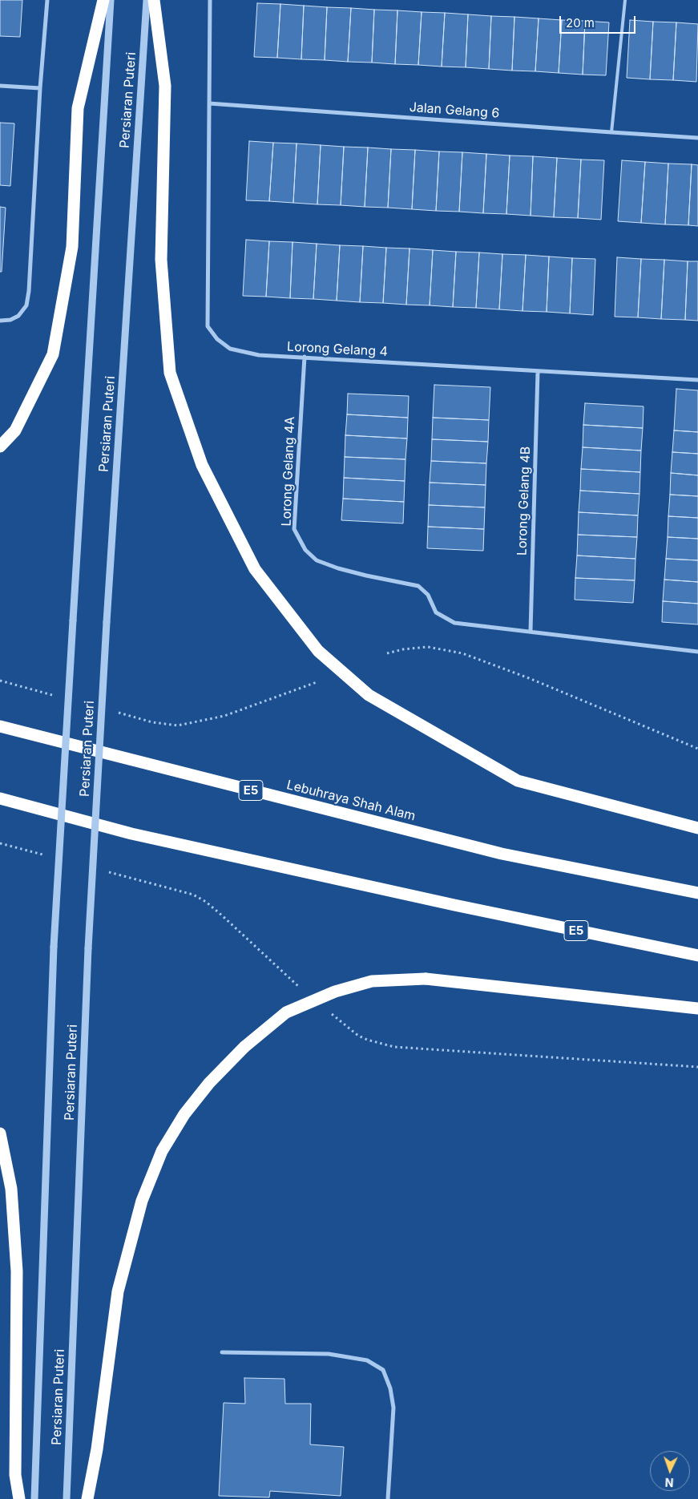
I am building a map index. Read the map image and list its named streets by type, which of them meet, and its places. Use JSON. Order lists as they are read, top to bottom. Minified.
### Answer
{"streets":{"highway":["E5","Lebuhraya Shah Alam"],"street":["Persiaran Puteri","Jalan Gelang 6","Lorong Gelang 4","Lorong Gelang 4A","Lorong Gelang 4B"]},"crossings":[["Jalan Gelang 6","Lorong Gelang 4"],["Lorong Gelang 4","Lorong Gelang 4A"],["Lorong Gelang 4","Lorong Gelang 4B"],["Lorong Gelang 4A","Lorong Gelang 4B"]],"scale_bar":"20 m","north":"bottom"}
